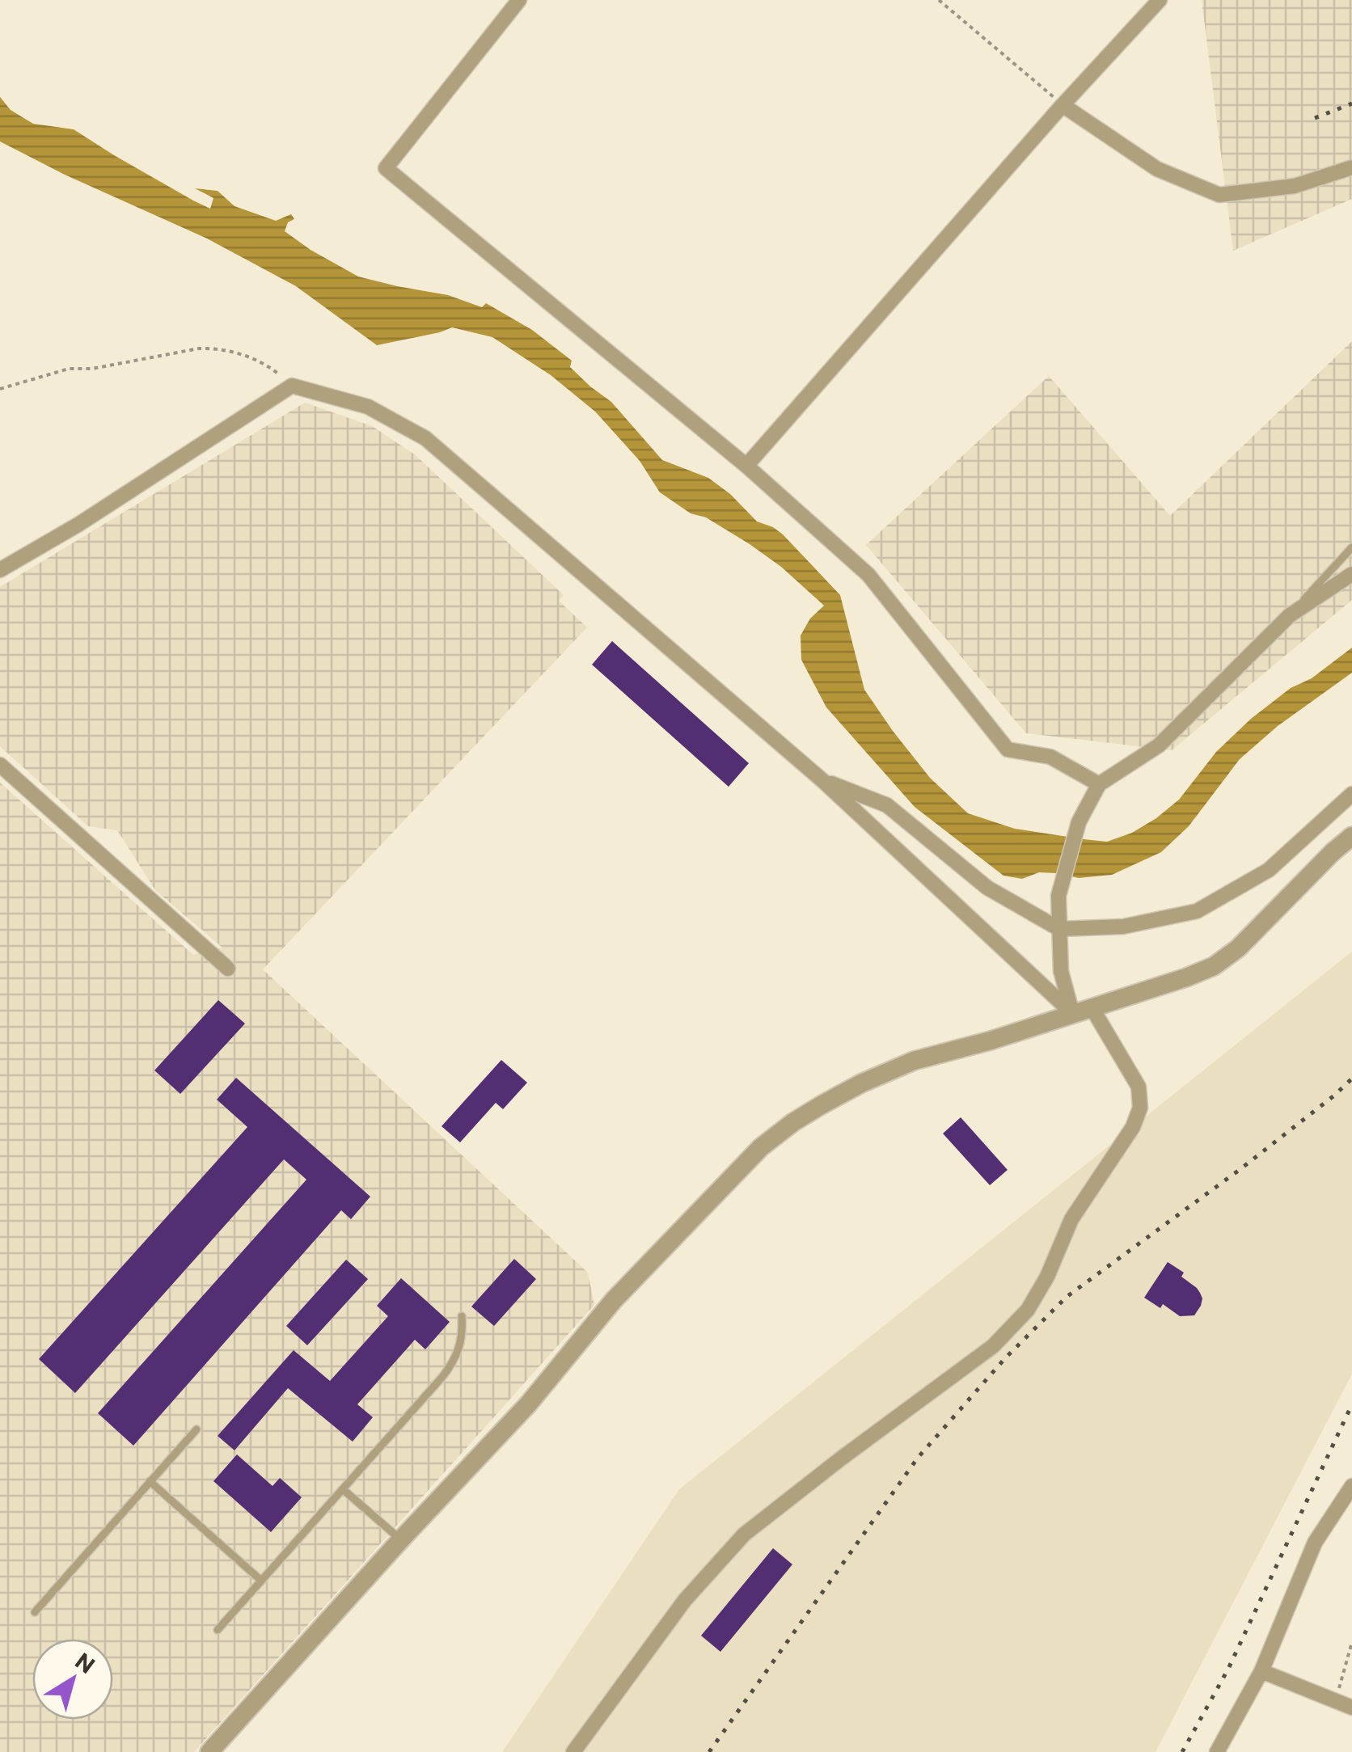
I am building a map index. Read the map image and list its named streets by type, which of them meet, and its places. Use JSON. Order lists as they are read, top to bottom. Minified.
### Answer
{"north":"top right"}
